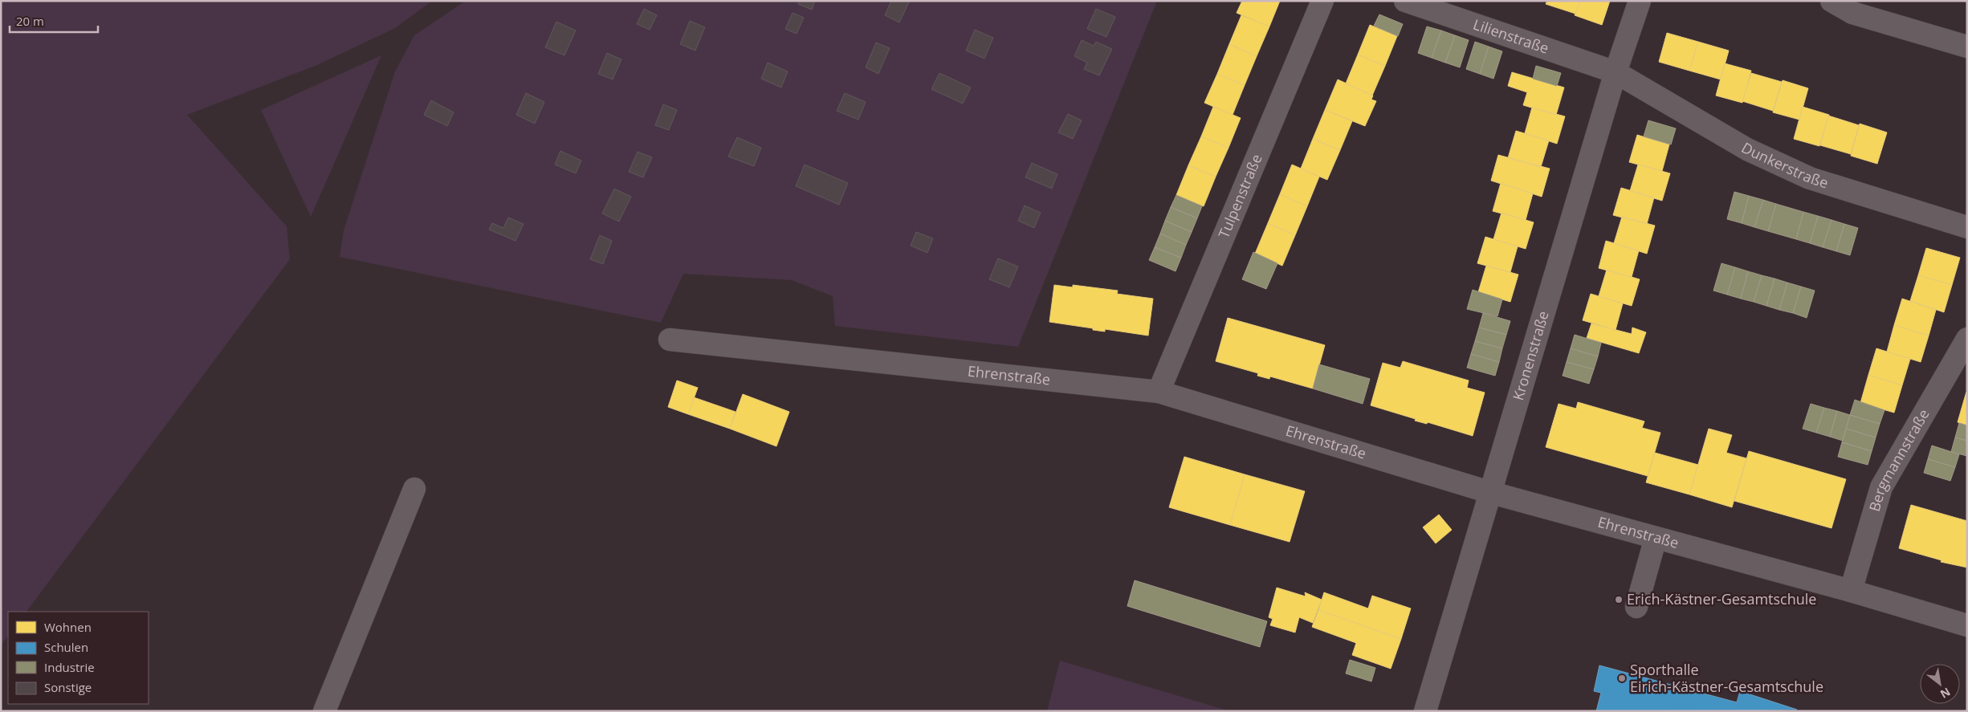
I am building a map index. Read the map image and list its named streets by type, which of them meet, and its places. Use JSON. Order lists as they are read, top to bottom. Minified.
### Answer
{"streets":{"street":["Lilienstraße","Dunkerstraße","Tulpenstraße","Kronenstraße","Ehrenstraße","Bergmannstraße"]},"crossings":[["Lilienstraße","Dunkerstraße"],["Lilienstraße","Kronenstraße"],["Dunkerstraße","Kronenstraße"],["Tulpenstraße","Ehrenstraße"],["Kronenstraße","Ehrenstraße"],["Ehrenstraße","Bergmannstraße"]],"places":["Erich-Kästner-Gesamtschule","Sporthalle Eirich-Kästner-Gesamtschule"],"legend":["Wohnen","Schulen","Industrie","Sonstige"],"scale_bar":"20 m","north":"bottom right"}
